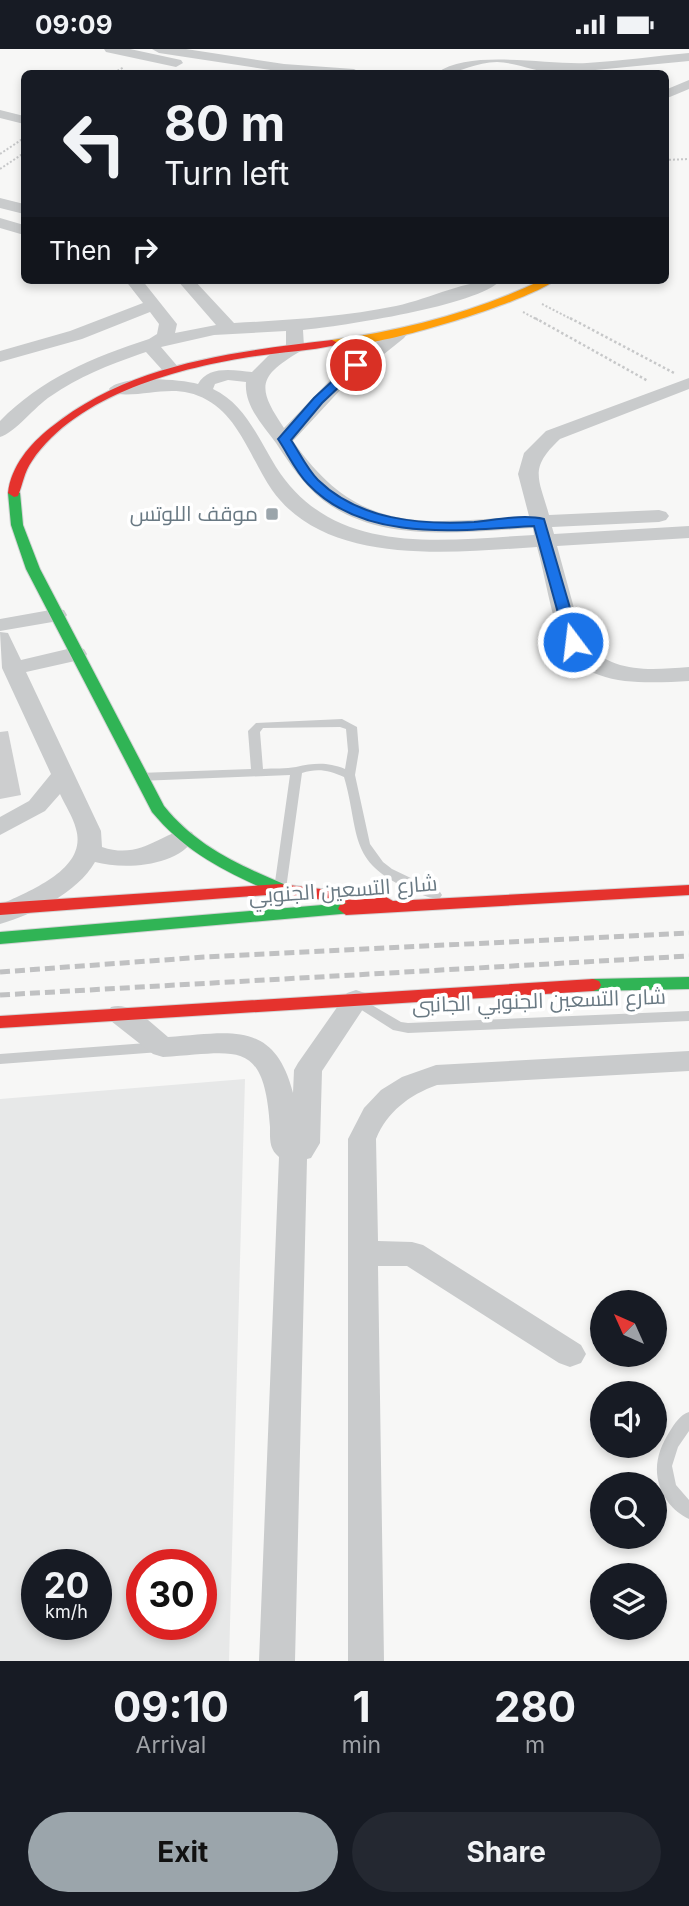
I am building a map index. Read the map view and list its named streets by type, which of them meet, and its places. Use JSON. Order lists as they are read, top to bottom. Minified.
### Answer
{"streets":{"street":["شارع التسعين الجنوبي"],"lane":["شارع التسعين الجنوبي الجانبى"]},"places":{"transit":["موقف اللوتس"]},"north":"top left","page":{"status":"09:09","turn":["80 m","Turn left"],"then":"Then","speed":"20 km/h","limit":"30","eta":["09:10","Arrival","1","min","280","m"],"buttons":["Exit","Share"]}}
